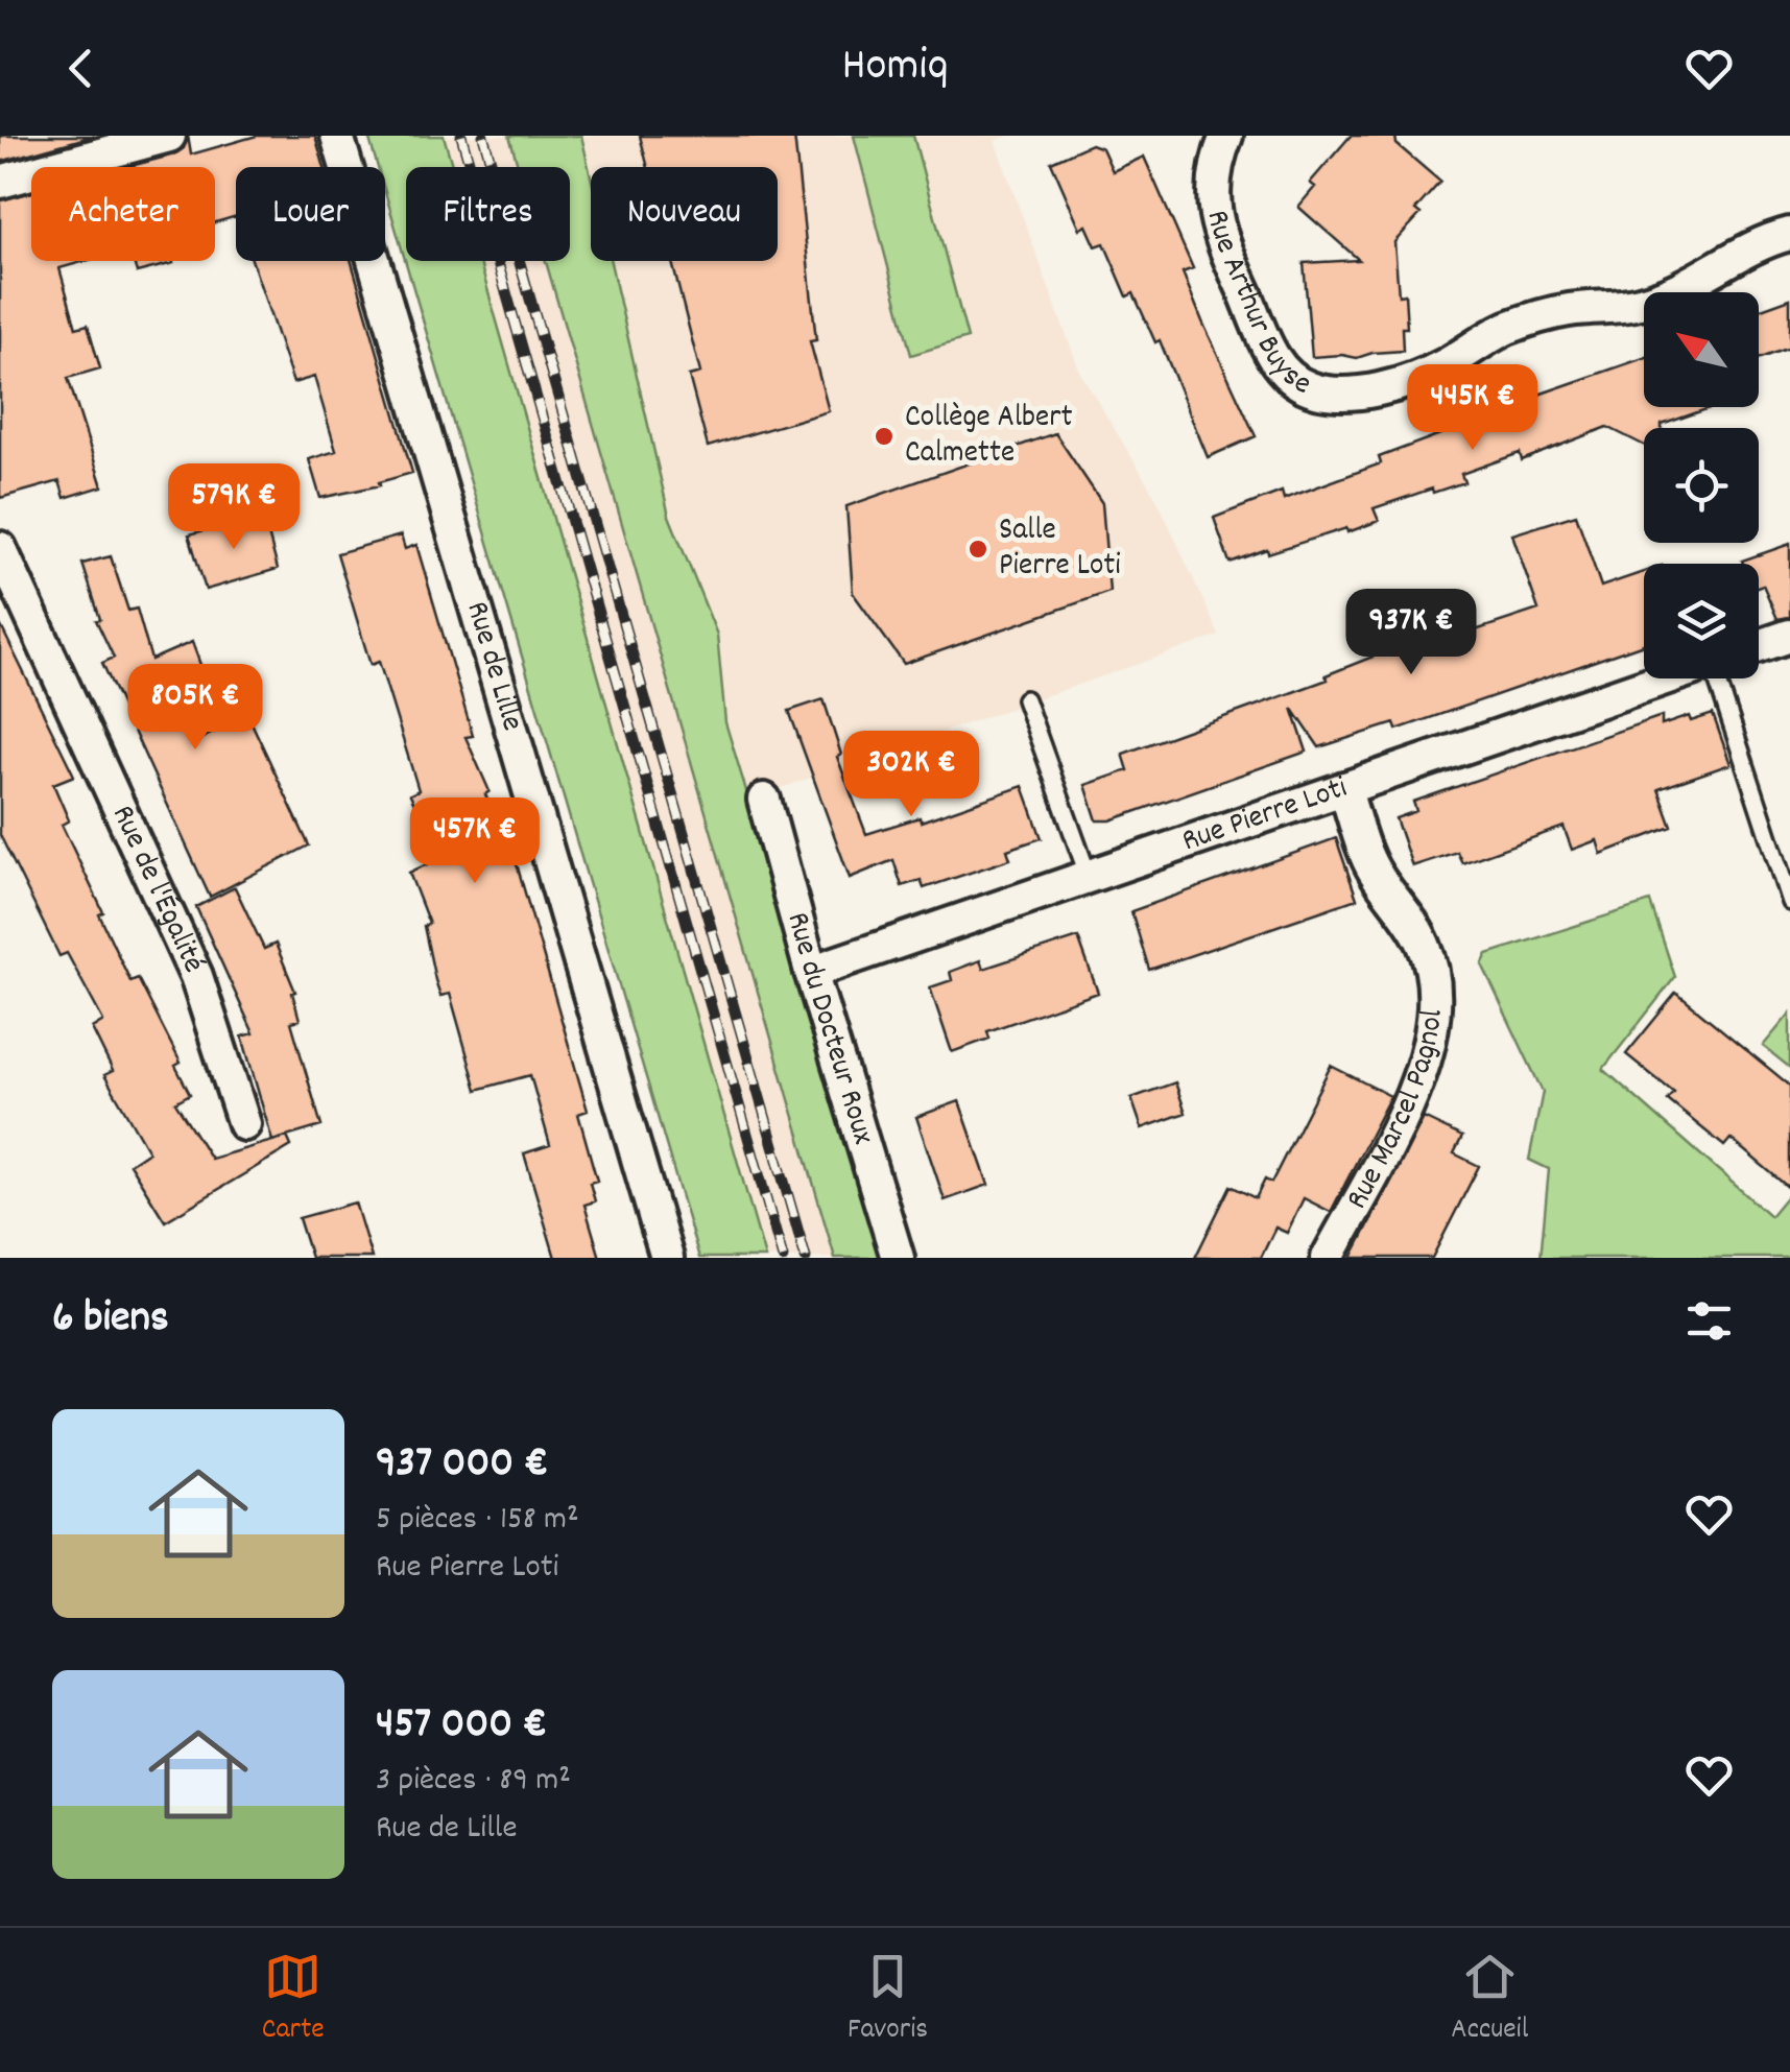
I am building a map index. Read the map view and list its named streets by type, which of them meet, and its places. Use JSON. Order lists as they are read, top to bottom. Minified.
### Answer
{"streets":{"street":["Rue Arthur Buyse","Rue de Lille","Rue Pierre Loti","Rue de l'Égalité","Rue du Docteur Roux","Rue Marcel Pagnol"]},"crossings":[["Rue Pierre Loti","Rue du Docteur Roux"],["Rue Pierre Loti","Rue Marcel Pagnol"]],"places":["Collège Albert Calmette","Salle Pierre Loti"],"north":"top left","page":{"header":"Homiq","chip":["Acheter","Louer","Filtres","Nouveau"],"price":["445K €","579K €","937K €","805K €","302K €","457K €"],"heading":"6 biens","list":[{"name":"937 000 €","note":"5 pièces · 158 m² · Rue Pierre Loti"},{"name":"457 000 €","note":"3 pièces · 89 m² · Rue de Lille"}],"tabs":["Carte","Favoris","Accueil"]}}
